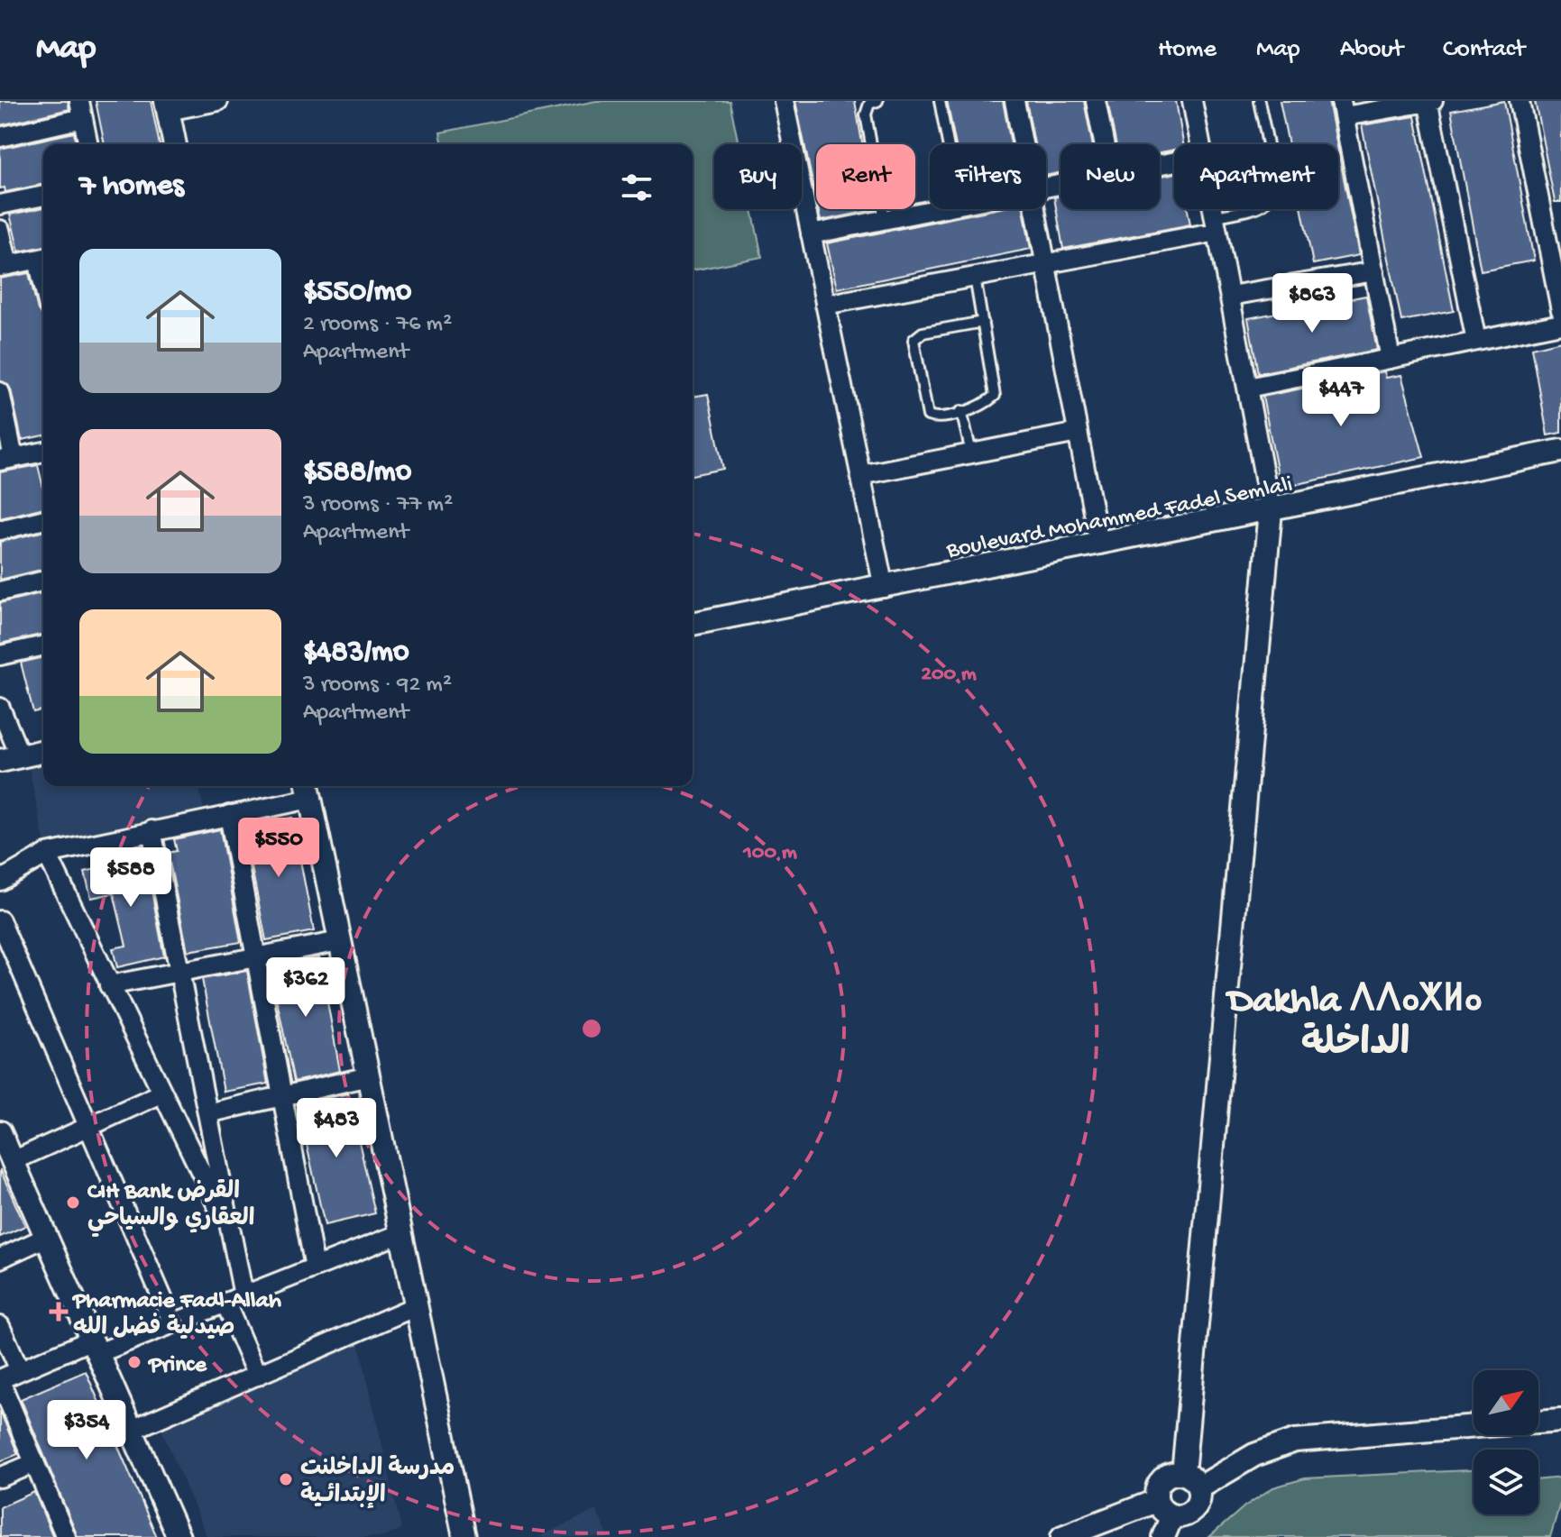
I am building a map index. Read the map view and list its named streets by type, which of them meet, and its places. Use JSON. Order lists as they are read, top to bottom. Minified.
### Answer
{"streets":{"street":["Boulevard Mohammed Fadel Semlali"]},"districts":["Dakhla ⴷⴷⴰⵅⵍⴰ الداخلة"],"places":{"other":["CIH Bank القرض العقاري والسياحي","Prince","مدرسة الداخلنت الإبتدائـية"],"health":["Pharmacie Fadl-Allah صيدلية فضل الله"]},"north":"top right","page":{"header":"Map","nav":["Home","Map","About","Contact"],"chip":["Buy","Rent","Filters","New","Apartment"],"heading":"7 homes","list":[{"name":"$550/mo","note":"2 rooms · 76 m² · Apartment"},{"name":"$588/mo","note":"3 rooms · 77 m² · Apartment"},{"name":"$483/mo","note":"3 rooms · 92 m² · Apartment"}],"price":["$863","$447","$550","$588","$362","$483","$354"]},"rings":["200 m","100 m"]}
